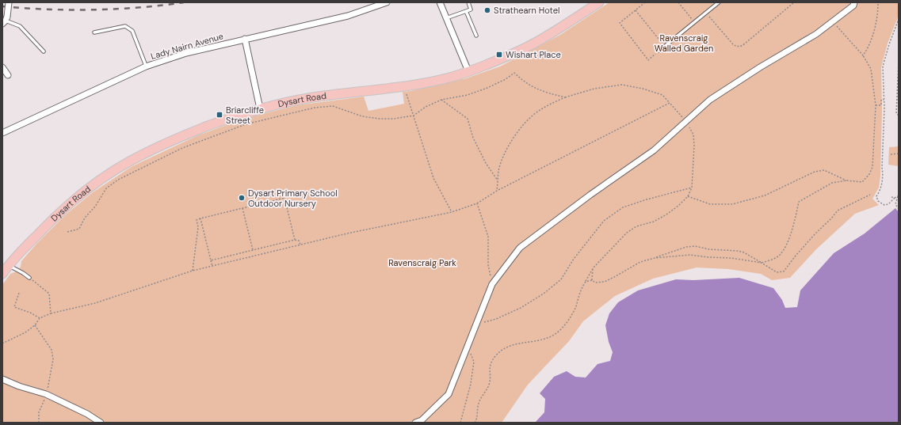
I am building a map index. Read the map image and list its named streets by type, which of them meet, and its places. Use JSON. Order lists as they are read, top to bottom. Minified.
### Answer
{"streets":{"main road":["Dysart Road"],"street":["Lady Nairn Avenue"]},"parks":["Ravenscraig Walled Garden","Ravenscraig Park"],"places":{"other":["Strathearn Hotel","Dysart Primary School Outdoor Nursery"],"transit":["Wishart Place","Briarcliffe Street"]}}
